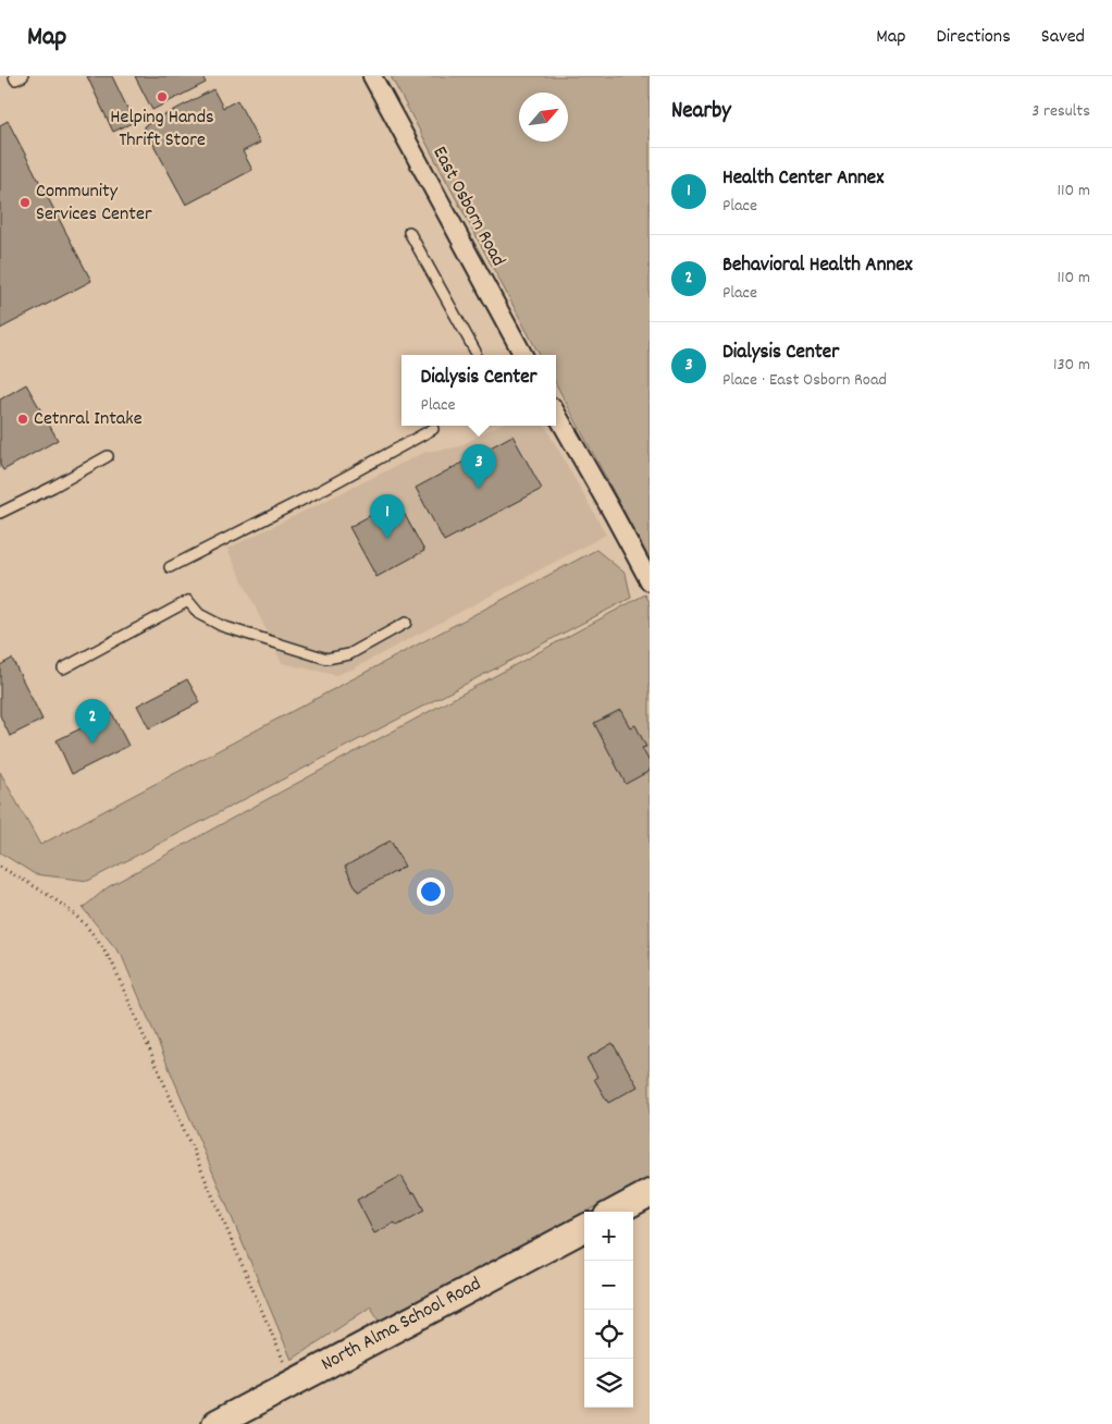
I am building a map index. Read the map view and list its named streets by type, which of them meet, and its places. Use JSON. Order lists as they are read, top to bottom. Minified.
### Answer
{"streets":{"street":["East Osborn Road","North Alma School Road"]},"places":["Helping Hands Thrift Store","Community Services Center","Cetnral Intake"],"north":"top right","page":{"header":"Map","nav":["Map","Directions","Saved"],"heading":["Nearby","3 results"],"list":[{"mark":"1","name":"Health Center Annex","note":"Place","value":"110 m"},{"mark":"2","name":"Behavioral Health Annex","note":"Place","value":"110 m"},{"mark":"3","name":"Dialysis Center","note":"Place · East Osborn Road","value":"130 m"}],"popup":["Dialysis Center","Place"],"pins":["3","1","2"],"map_buttons":["+","−"]}}
